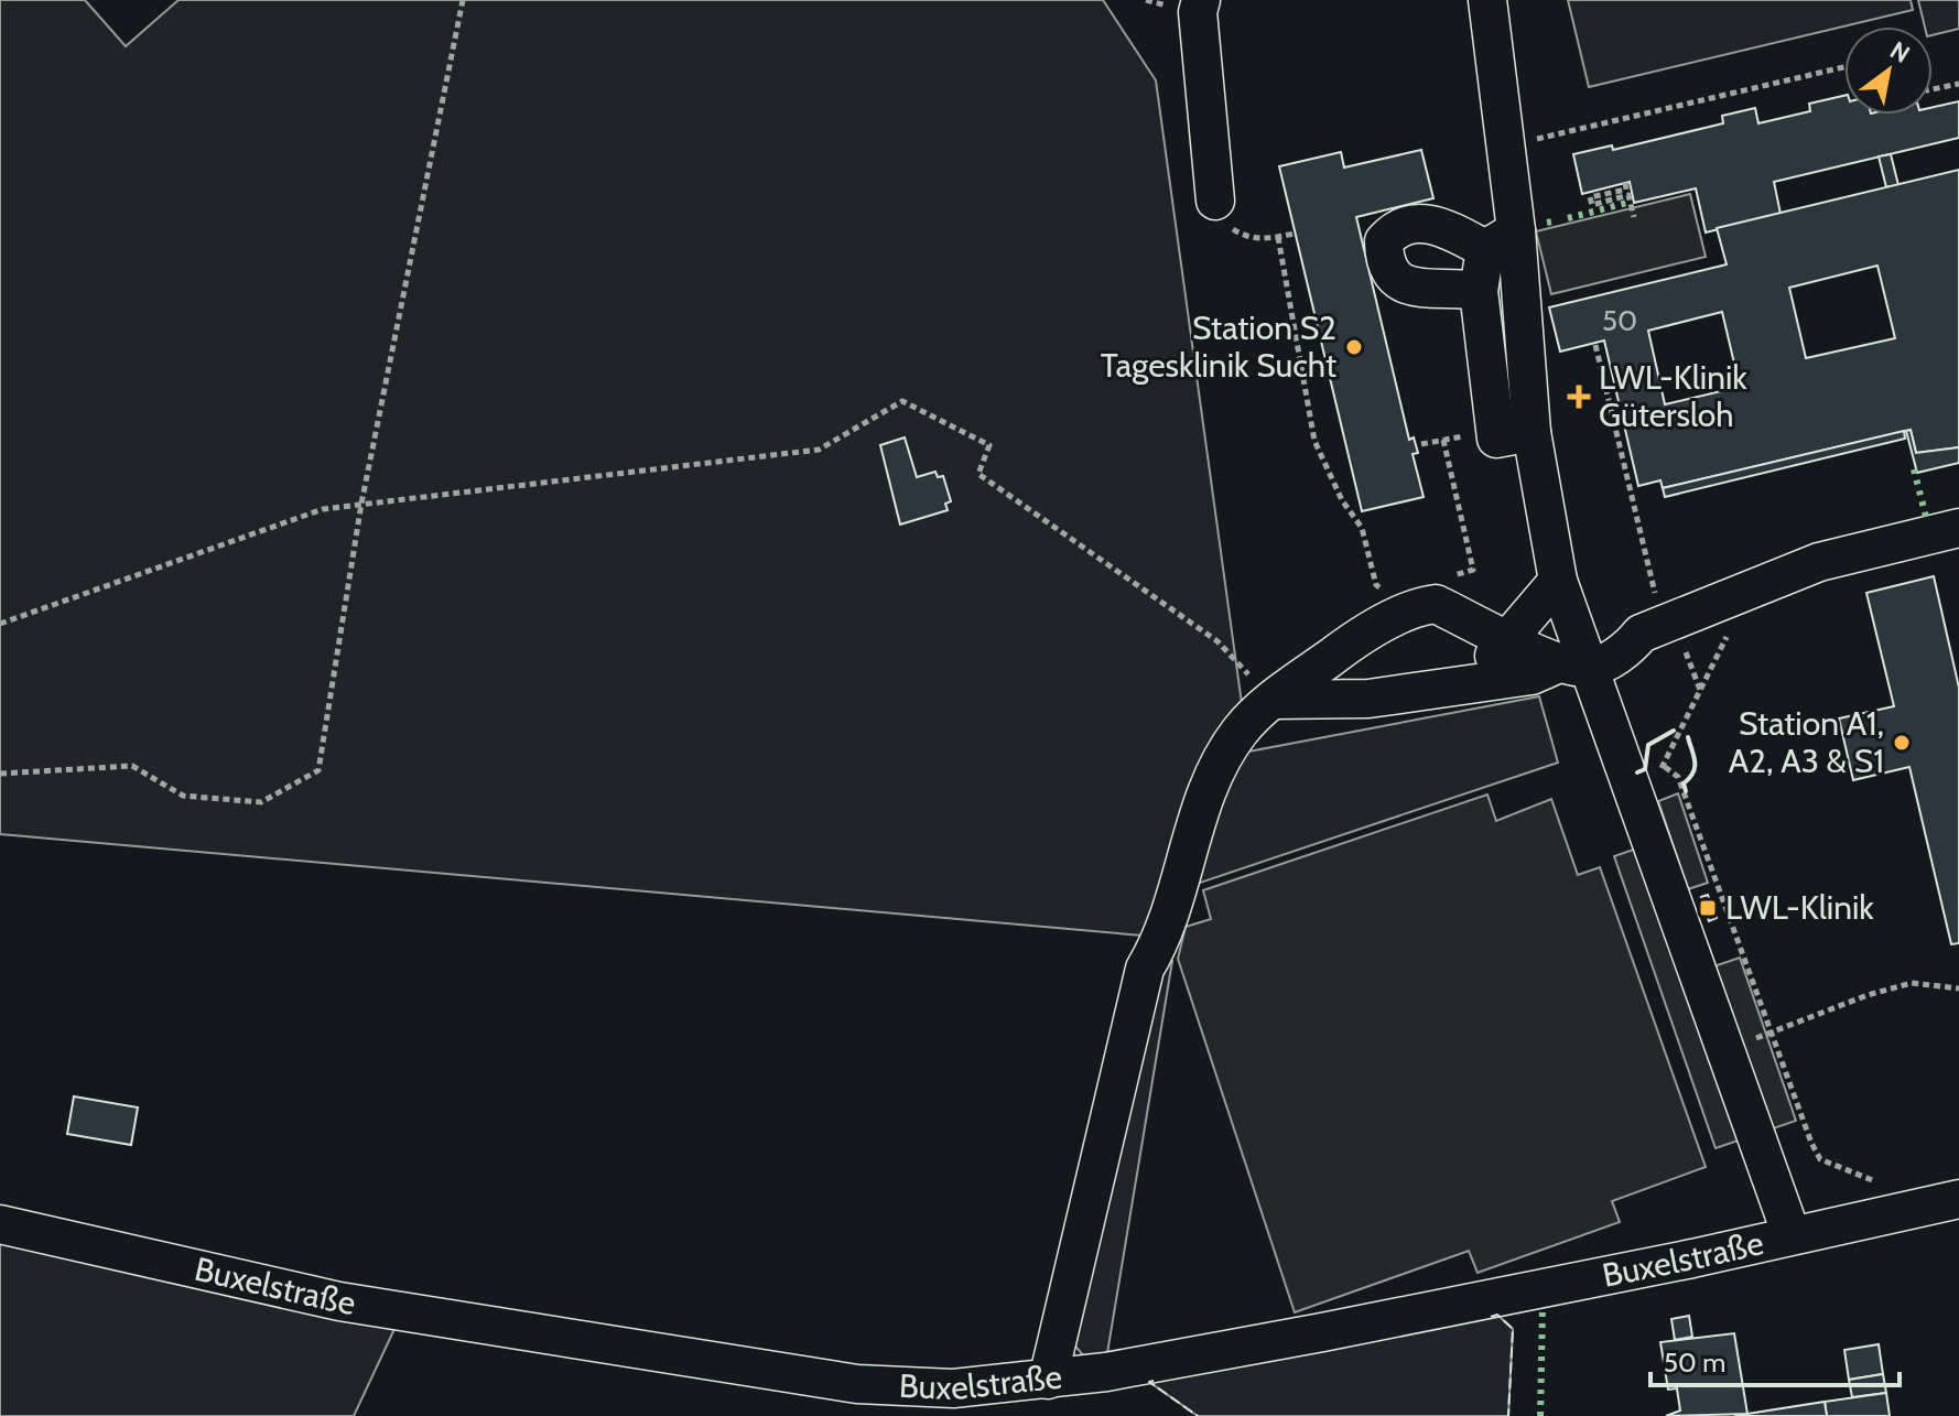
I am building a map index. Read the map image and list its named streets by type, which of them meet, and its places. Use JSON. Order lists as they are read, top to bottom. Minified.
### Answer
{"streets":{"street":["Buxelstraße"]},"places":{"other":["Station S2 Tagesklinik Sucht","Station A1, A2, A3 & S1"],"health":["LWL-Klinik Gütersloh"],"transit":["LWL-Klinik"]},"house_numbers":["50"],"scale_bar":"50 m","north":"top right"}
